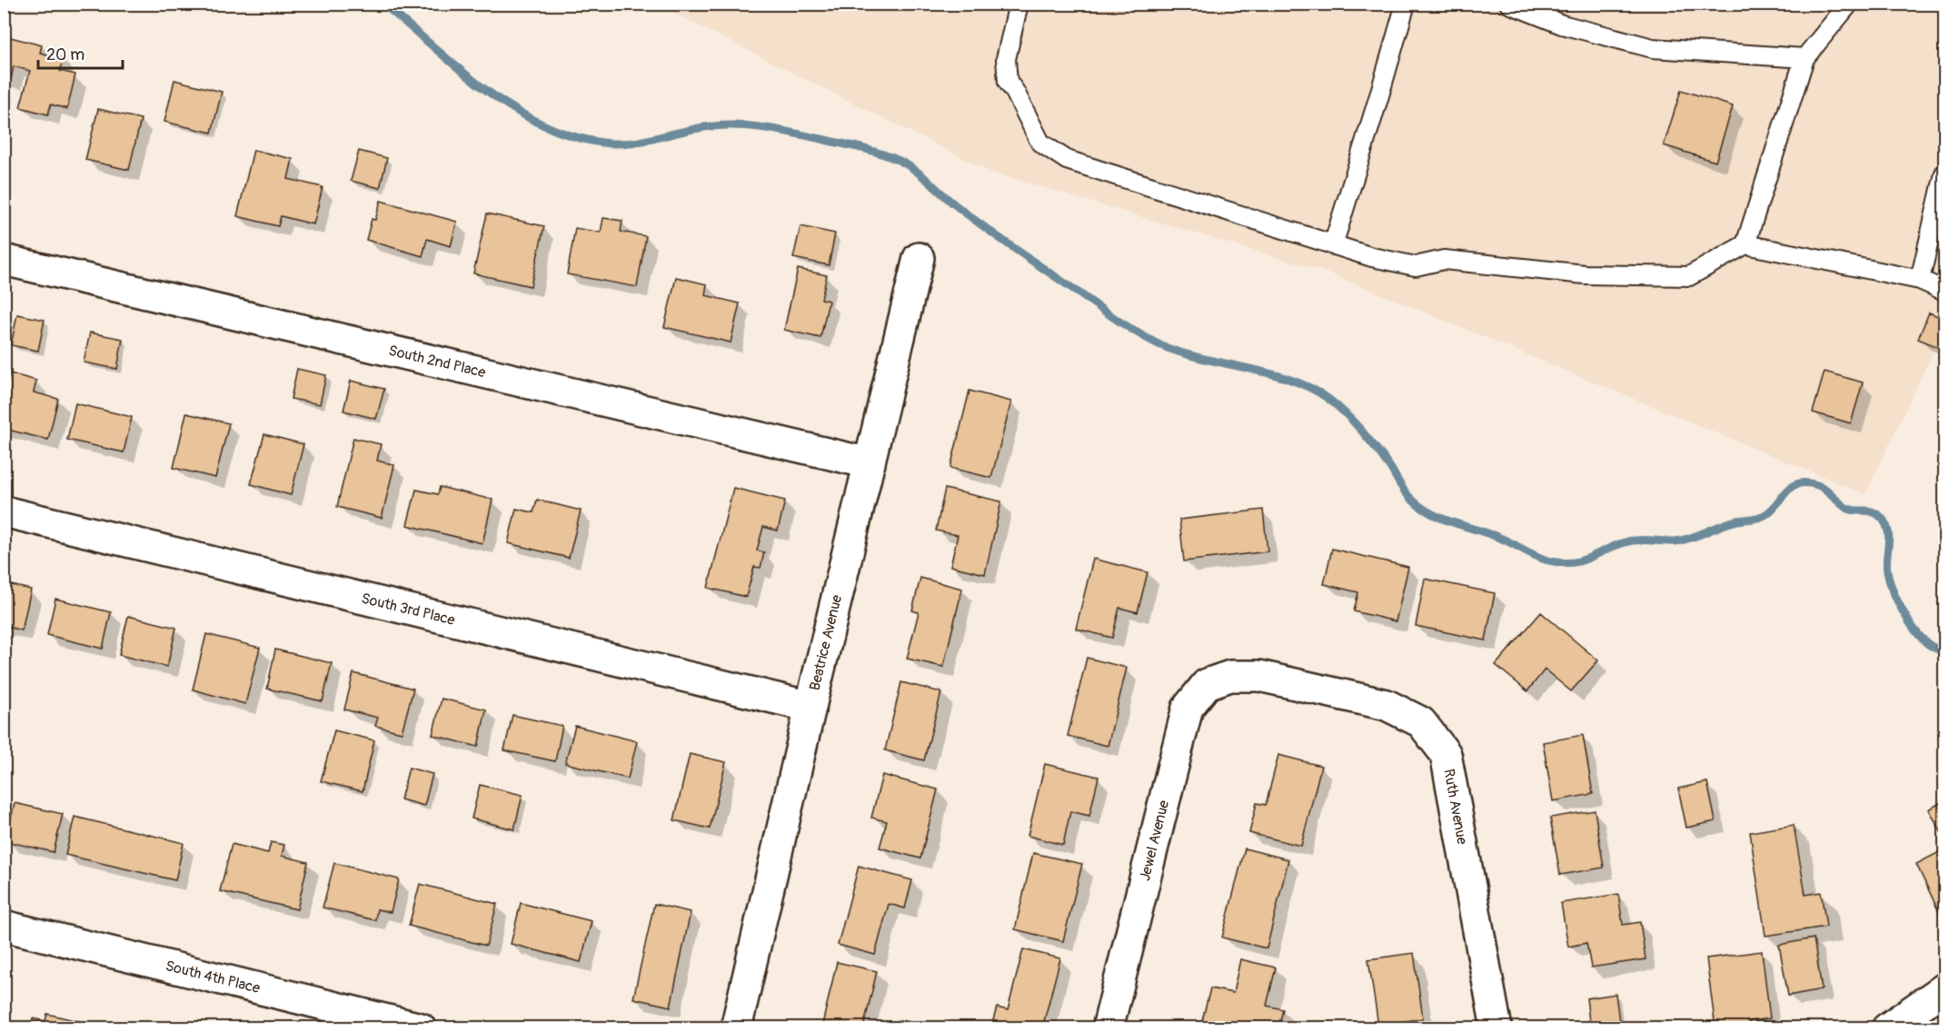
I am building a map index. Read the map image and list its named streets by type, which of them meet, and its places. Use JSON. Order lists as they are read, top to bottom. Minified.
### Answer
{"streets":{"street":["South 2nd Place","South 3rd Place","Beatrice Avenue","Ruth Avenue","Jewel Avenue","South 4th Place"]},"crossings":[["South 2nd Place","Beatrice Avenue"],["South 3rd Place","Beatrice Avenue"],["Ruth Avenue","Jewel Avenue"]],"scale_bar":"20 m"}
